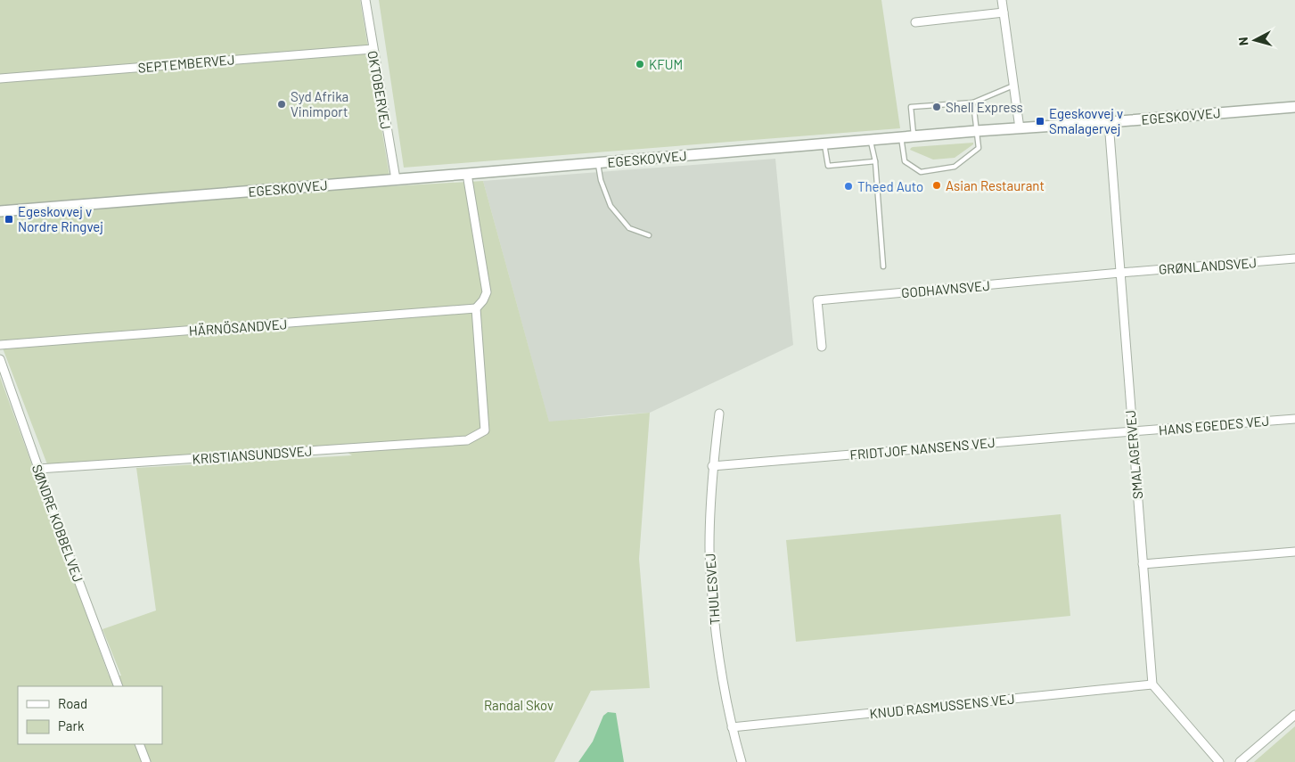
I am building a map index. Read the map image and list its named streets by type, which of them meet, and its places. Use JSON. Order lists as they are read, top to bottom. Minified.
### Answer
{"streets":{"street":["SEPTEMBERVEJ","OKTOBERVEJ","EGESKOVVEJ","GRØNLANDSVEJ","GODHAVNSVEJ","HÄRNÖSANDVEJ","HANS EGEDES VEJ","FRIDTJOF NANSENS VEJ","KRISTIANSUNDSVEJ","SMALAGERVEJ","SØNDRE KOBBELVEJ","THULESVEJ","KNUD RASMUSSENS VEJ"]},"crossings":[["SEPTEMBERVEJ","OKTOBERVEJ"],["OKTOBERVEJ","EGESKOVVEJ"],["EGESKOVVEJ","SMALAGERVEJ"],["GRØNLANDSVEJ","GODHAVNSVEJ"],["GRØNLANDSVEJ","SMALAGERVEJ"],["GODHAVNSVEJ","SMALAGERVEJ"],["HÄRNÖSANDVEJ","KRISTIANSUNDSVEJ"],["HANS EGEDES VEJ","FRIDTJOF NANSENS VEJ"],["HANS EGEDES VEJ","SMALAGERVEJ"],["FRIDTJOF NANSENS VEJ","SMALAGERVEJ"],["FRIDTJOF NANSENS VEJ","THULESVEJ"],["KRISTIANSUNDSVEJ","SØNDRE KOBBELVEJ"],["SMALAGERVEJ","KNUD RASMUSSENS VEJ"],["THULESVEJ","KNUD RASMUSSENS VEJ"]],"parks":["Randal Skov"],"places":{"other":["KFUM","Syd Afrika Vinimport","Shell Express","Asian Restaurant","Theed Auto"],"transit":["Egeskovvej v Smalagervej","Egeskovvej v Nordre Ringvej"]},"legend":["Road","Park"],"north":"left"}
